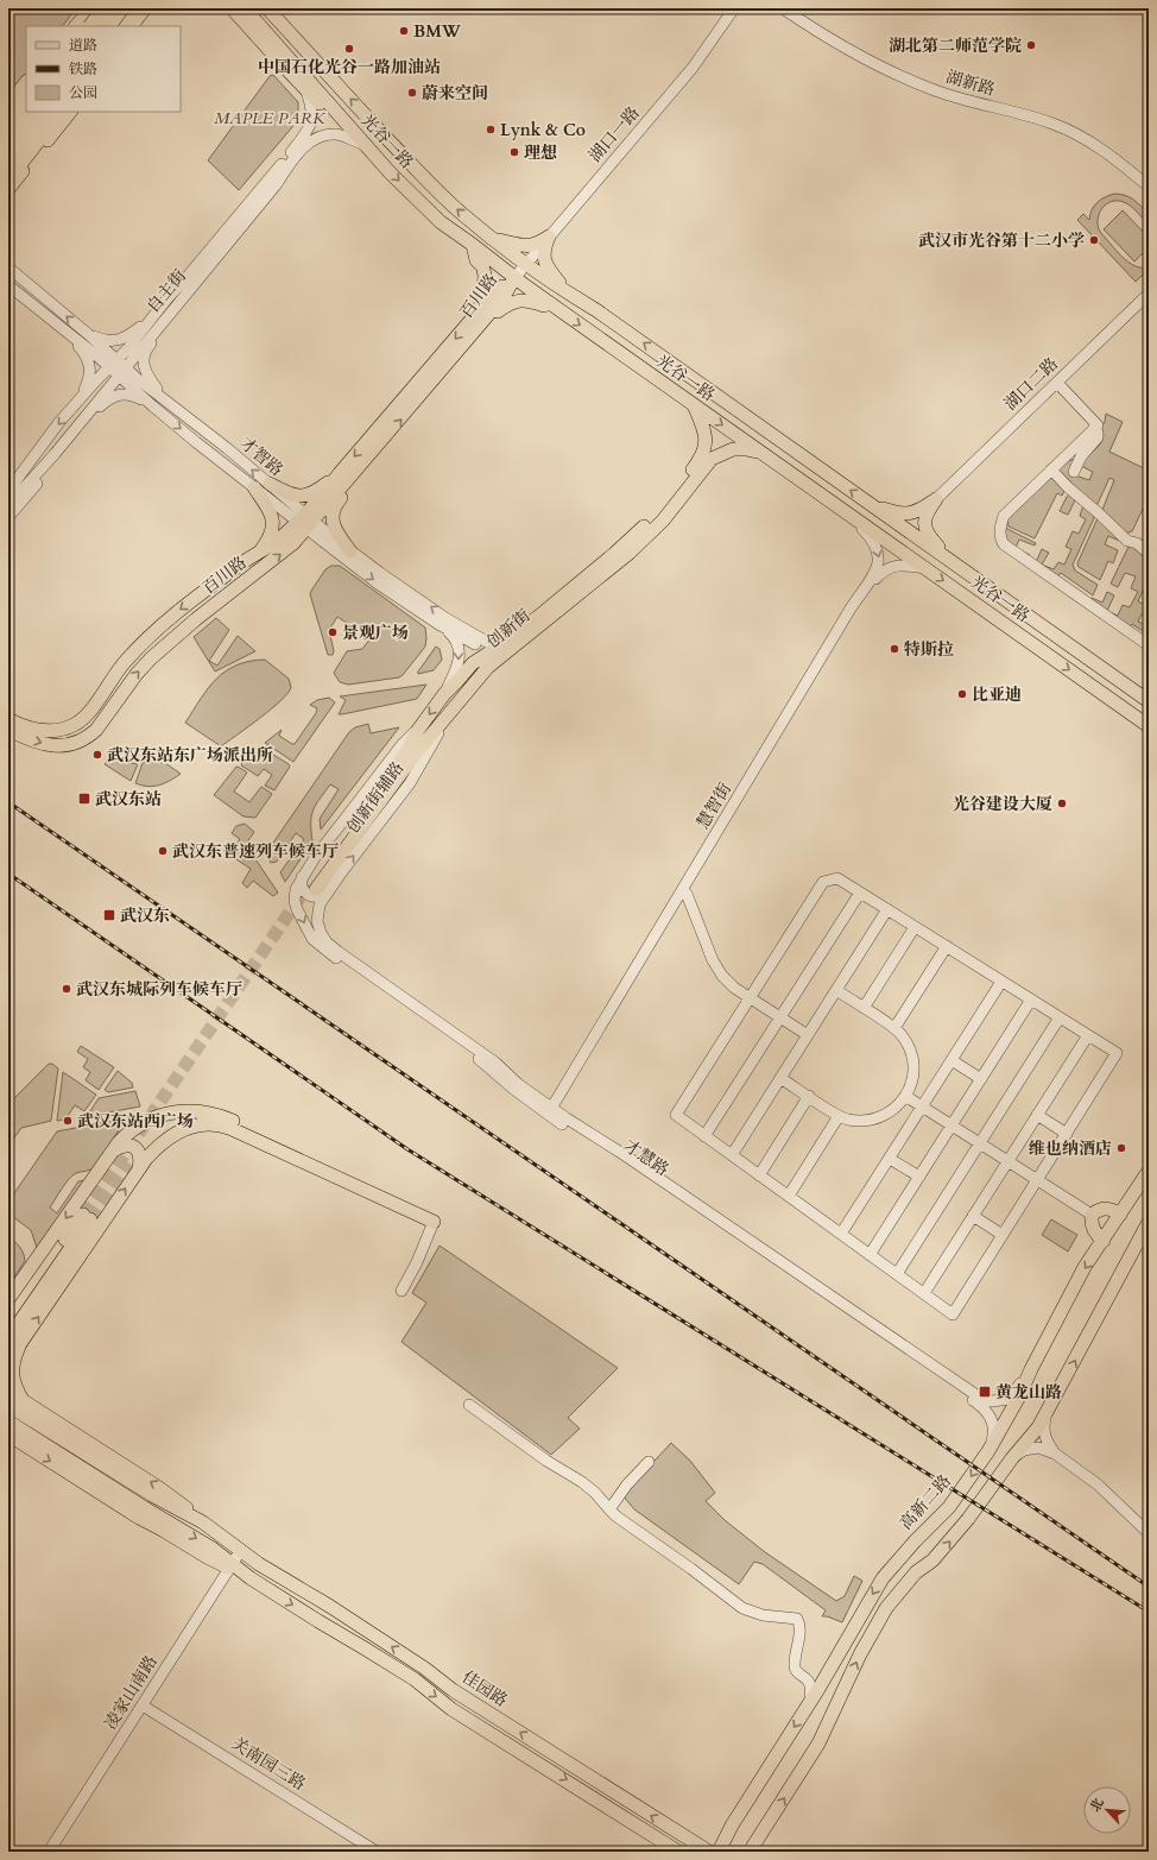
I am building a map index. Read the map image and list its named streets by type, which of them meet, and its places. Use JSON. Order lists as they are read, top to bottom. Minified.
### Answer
{"streets":{"main road":["光谷一路","百川路","创新街","高新二路","佳园路"],"street":["湖新路","湖口一路","自主街","湖口二路","才智路","慧智街","才慧路","凌家山南路","关南园三路"]},"crossings":[["湖口一路","光谷一路"],["湖口一路","百川路"],["光谷一路","自主街"],["光谷一路","百川路"],["光谷一路","创新街"],["光谷一路","慧智街"],["自主街","才智路"],["百川路","才智路"],["才智路","创新街"],["创新街","才慧路"],["慧智街","才慧路"],["才慧路","高新二路"],["佳园路","凌家山南路"],["凌家山南路","关南园三路"]],"parks":["MAPLE PARK"],"places":{"other":["BMW","湖北第二师范学院","中国石化光谷一路加油站","蔚来空间","Lynk & Co","理想","武汉市光谷第十二小学","景观广场","特斯拉","比亚迪","武汉东站东广场派出所","光谷建设大厦","武汉东普速列车候车厅","武汉东城际列车候车厅","武汉东站西广场","维也纳酒店"],"transit":["武汉东站","武汉东","黄龙山路"]},"legend":["道路","铁路","公园"],"north":"top left"}
